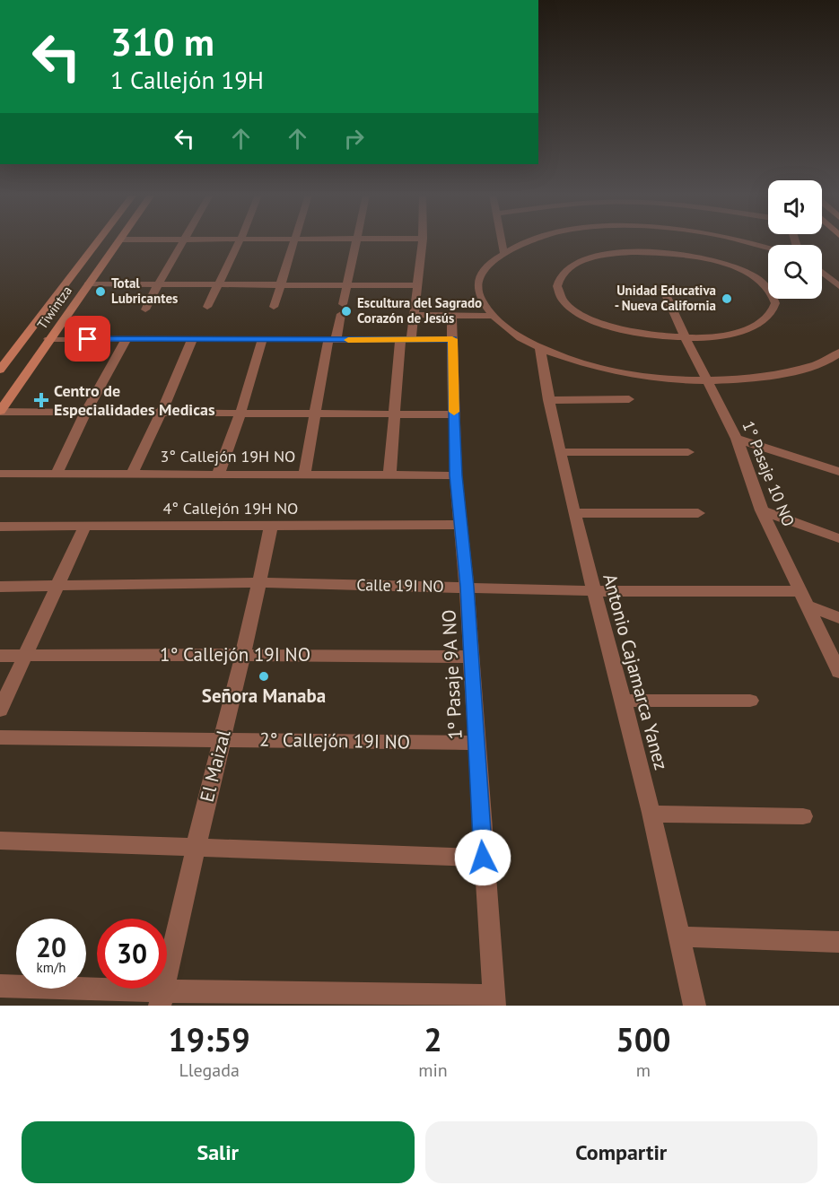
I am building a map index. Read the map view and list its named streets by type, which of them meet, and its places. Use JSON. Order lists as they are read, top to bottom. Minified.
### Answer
{"streets":{"street":["Tiwintza","3° Callejón 19H NO","1° Pasaje 10 NO","4° Callejón 19H NO","Calle 19I NO","1° Callejón 19I NO","Antonio Cajamarca Yanez","1º Pasaje 9A NO","2° Callejón 19I NO","El Maizal"]},"crossings":[["3° Callejón 19H NO","1º Pasaje 9A NO"],["1° Pasaje 10 NO","Calle 19I NO"],["4° Callejón 19H NO","1º Pasaje 9A NO"],["4° Callejón 19H NO","El Maizal"],["Calle 19I NO","Antonio Cajamarca Yanez"],["Calle 19I NO","1º Pasaje 9A NO"],["Calle 19I NO","El Maizal"],["1° Callejón 19I NO","1º Pasaje 9A NO"],["1° Callejón 19I NO","El Maizal"],["1º Pasaje 9A NO","2° Callejón 19I NO"],["2° Callejón 19I NO","El Maizal"]],"places":{"other":["Total Lubricantes","Unidad Educativa - Nueva California","Escultura del Sagrado Corazón de Jesús","Señora Manaba"],"health":["Centro de Especialidades Medicas"]},"page":{"turn":["310 m","1 Callejón 19H"],"speed":"20 km/h","limit":"30","eta":["19:59","Llegada","2","min","500","m"],"buttons":["Salir","Compartir"]}}
